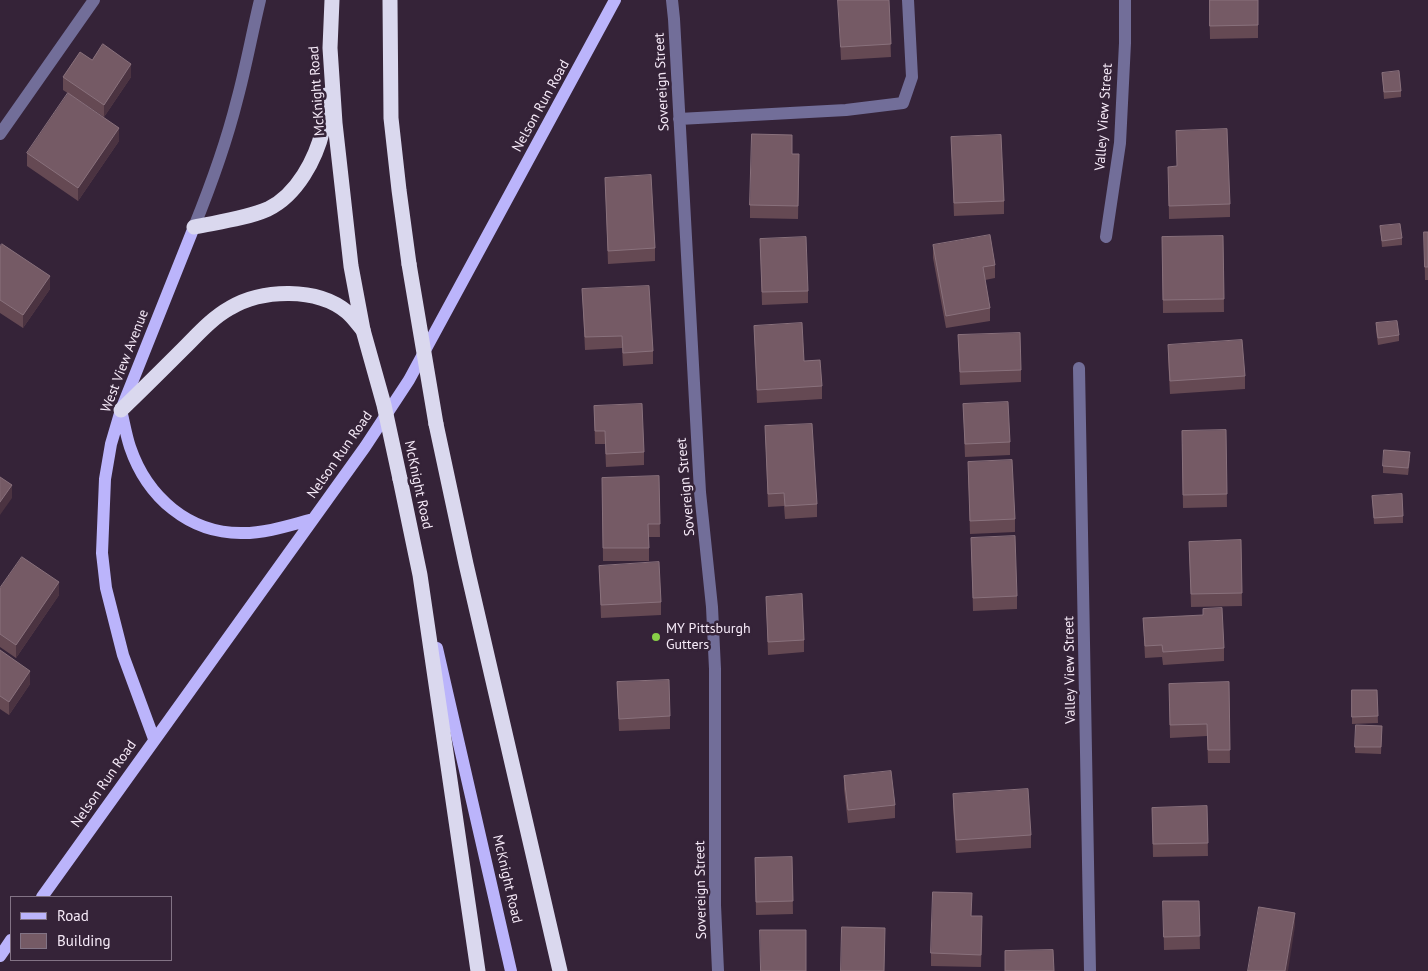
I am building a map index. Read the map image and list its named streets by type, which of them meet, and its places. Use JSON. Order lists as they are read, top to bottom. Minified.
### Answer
{"streets":{"highway":["McKnight Road"],"main road":["Nelson Run Road","West View Avenue"],"street":["Sovereign Street","Valley View Street"]},"crossings":[["Nelson Run Road","West View Avenue"]],"places":["MY Pittsburgh Gutters"],"legend":["Road","Building"]}
